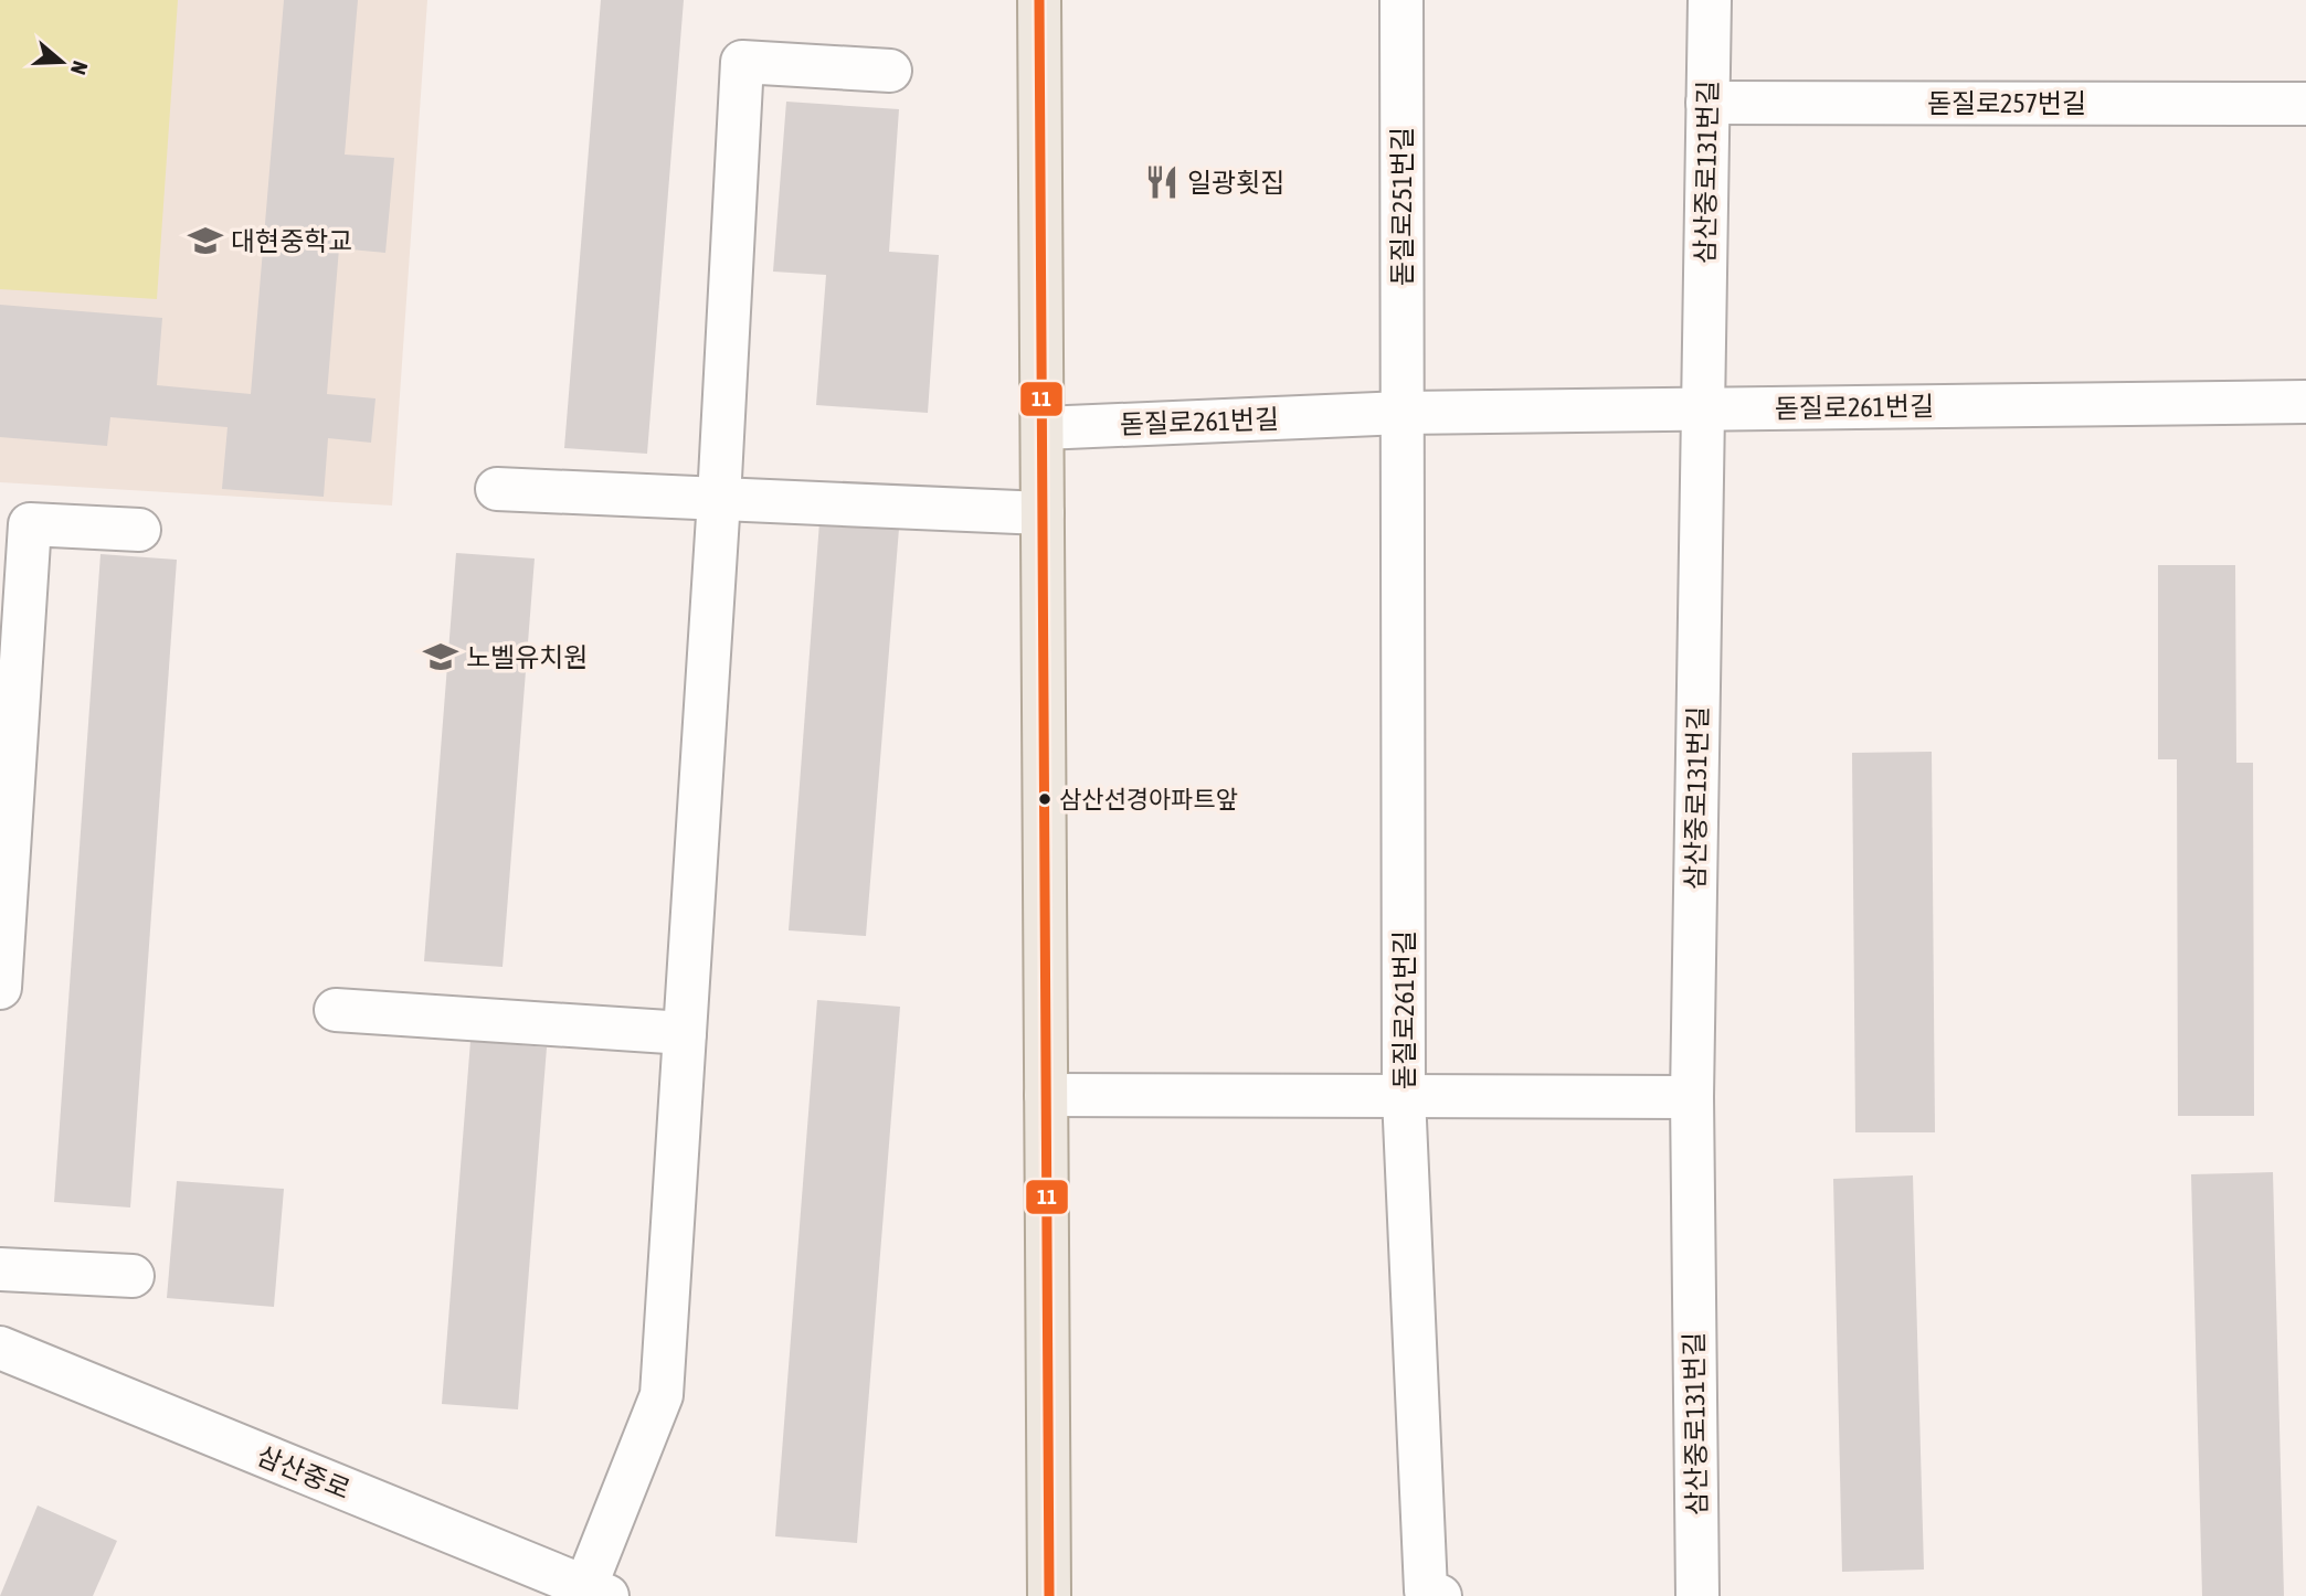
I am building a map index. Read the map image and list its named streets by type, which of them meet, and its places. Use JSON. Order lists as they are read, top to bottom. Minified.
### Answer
{"streets":{"street":["돋질로257번길","삼산중로131번길","돋질로251번길","돋질로261번길","삼산중로"]},"crossings":[["돋질로257번길","삼산중로131번길"],["삼산중로131번길","돋질로261번길"],["돋질로251번길","돋질로261번길"]],"places":{"restaurant":["일광횟집"],"school or university":["대현중학교","노벨유치원"],"other":["삼산선경아파트앞"]},"lines":["transit line 11"],"north":"right"}
